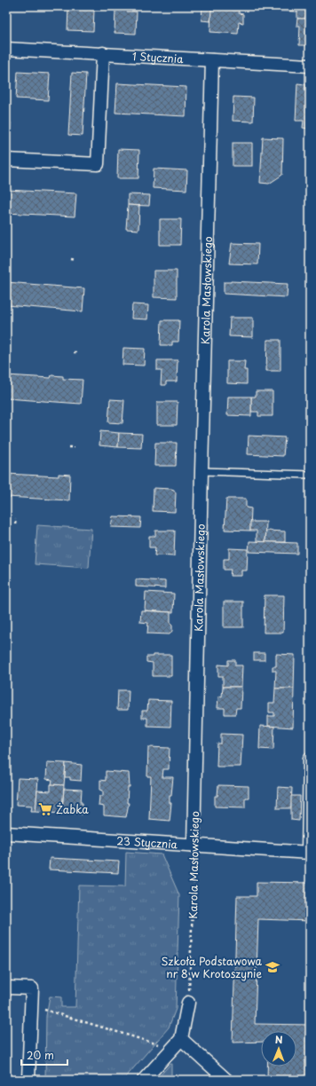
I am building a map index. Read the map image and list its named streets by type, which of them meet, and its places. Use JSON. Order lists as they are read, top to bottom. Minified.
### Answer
{"streets":{"street":["1 Stycznia","Karola Masłowskiego","23 Stycznia"]},"crossings":[["1 Stycznia","Karola Masłowskiego"],["Karola Masłowskiego","23 Stycznia"]],"places":{"supermarket":["Żabka"],"school or university":["Szkoła Podstawowa nr 8 w Krotoszynie"]},"scale_bar":"20 m","north":"top"}
